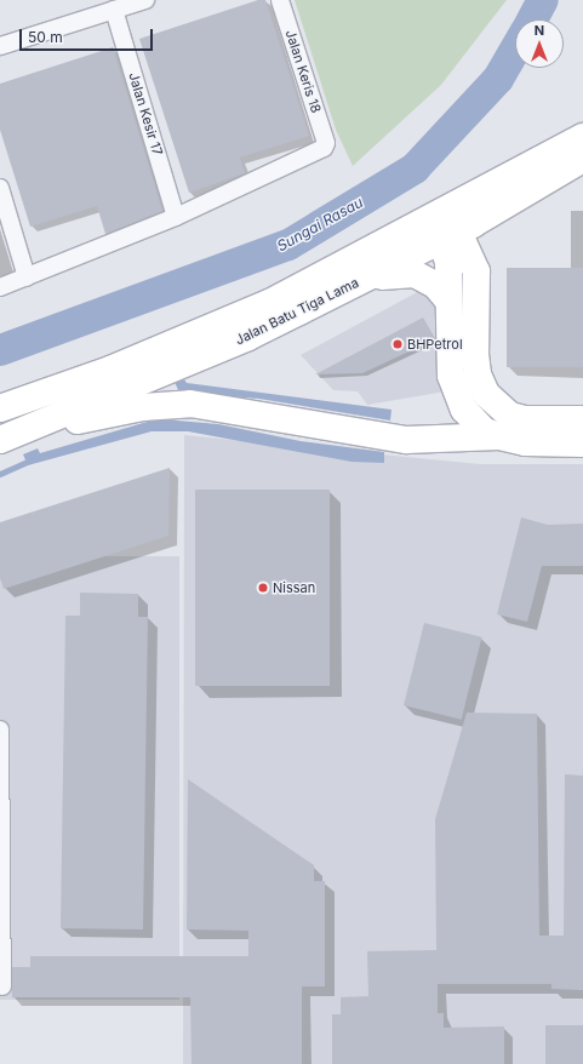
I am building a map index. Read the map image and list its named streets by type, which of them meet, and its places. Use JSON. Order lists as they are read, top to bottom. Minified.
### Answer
{"streets":{"main road":["Jalan Batu Tiga Lama"],"street":["Jalan Keris 18","Jalan Kesir 17"]},"crossings":[["Jalan Keris 18","Jalan Kesir 17"]],"water":["Sungai Rasau"],"places":["BHPetrol","Nissan"],"scale_bar":"50 m","north":"top"}
